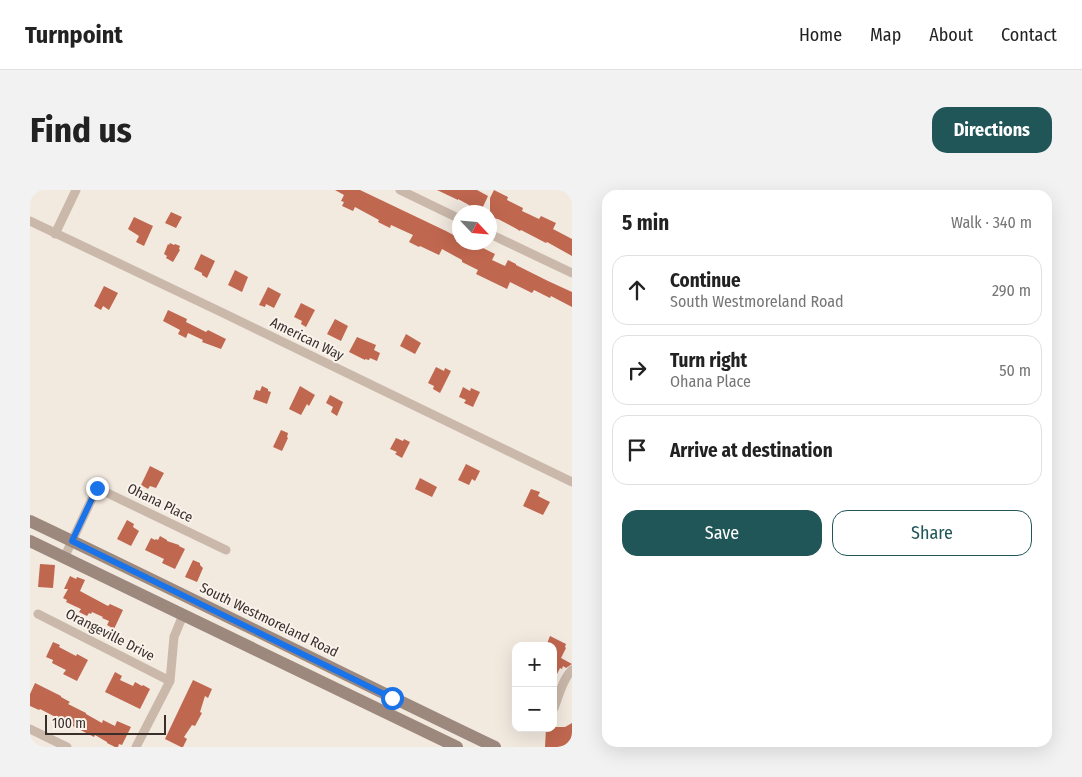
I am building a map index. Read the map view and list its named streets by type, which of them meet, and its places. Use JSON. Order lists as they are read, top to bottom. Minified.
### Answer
{"streets":{"main road":["South Westmoreland Road"],"street":["American Way","Ohana Place","Orangeville Drive"]},"crossings":[["Ohana Place","South Westmoreland Road"]],"scale_bar":"100 m","north":"bottom right","page":{"header":"Turnpoint","nav":["Home","Map","About","Contact"],"buttons":["Directions",["Save","Share"]],"title":"Find us","heading":["5 min","Walk · 340 m"],"list":[["Continue","South Westmoreland Road","290 m"],["Turn right","Ohana Place","50 m"],"Arrive at destination"],"map_buttons":["+","−"],"scale":"100 m"}}
